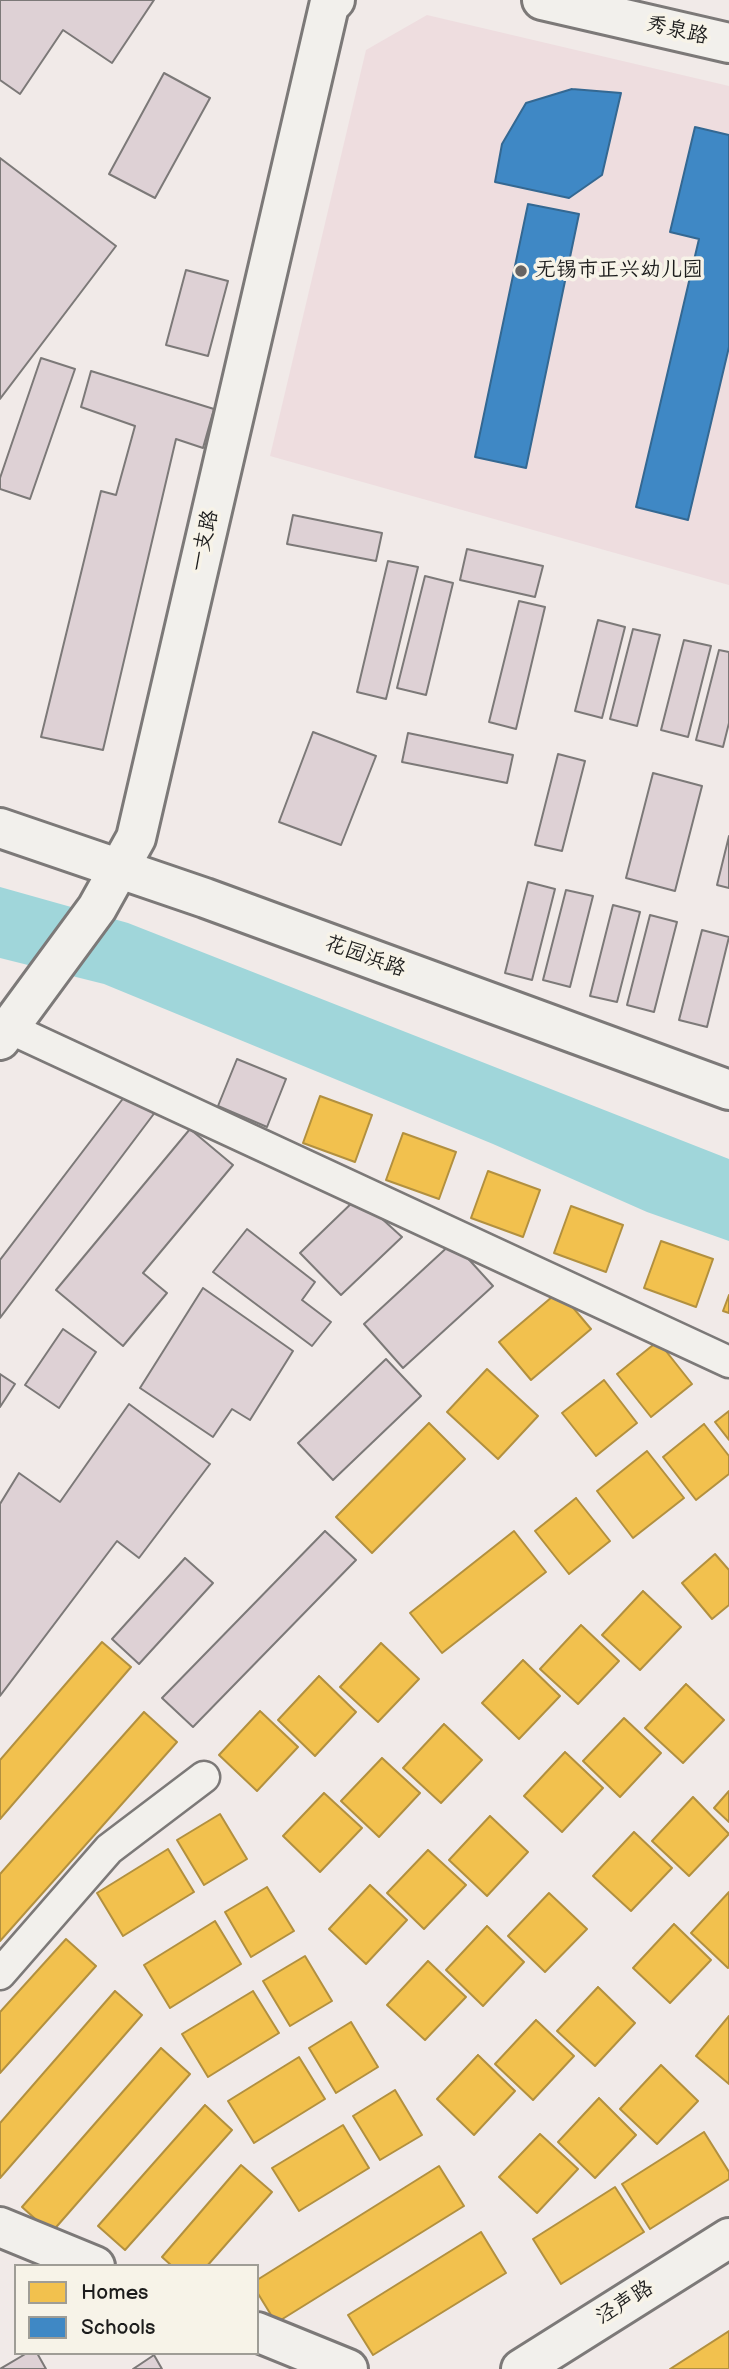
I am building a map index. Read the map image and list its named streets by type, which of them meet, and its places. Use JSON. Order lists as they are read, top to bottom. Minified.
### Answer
{"streets":{"street":["秀泉路","一支路","花园浜路","泾声路"]},"crossings":[["一支路","花园浜路"]],"places":["无锡市正兴幼儿园"],"legend":["Homes","Schools"]}
